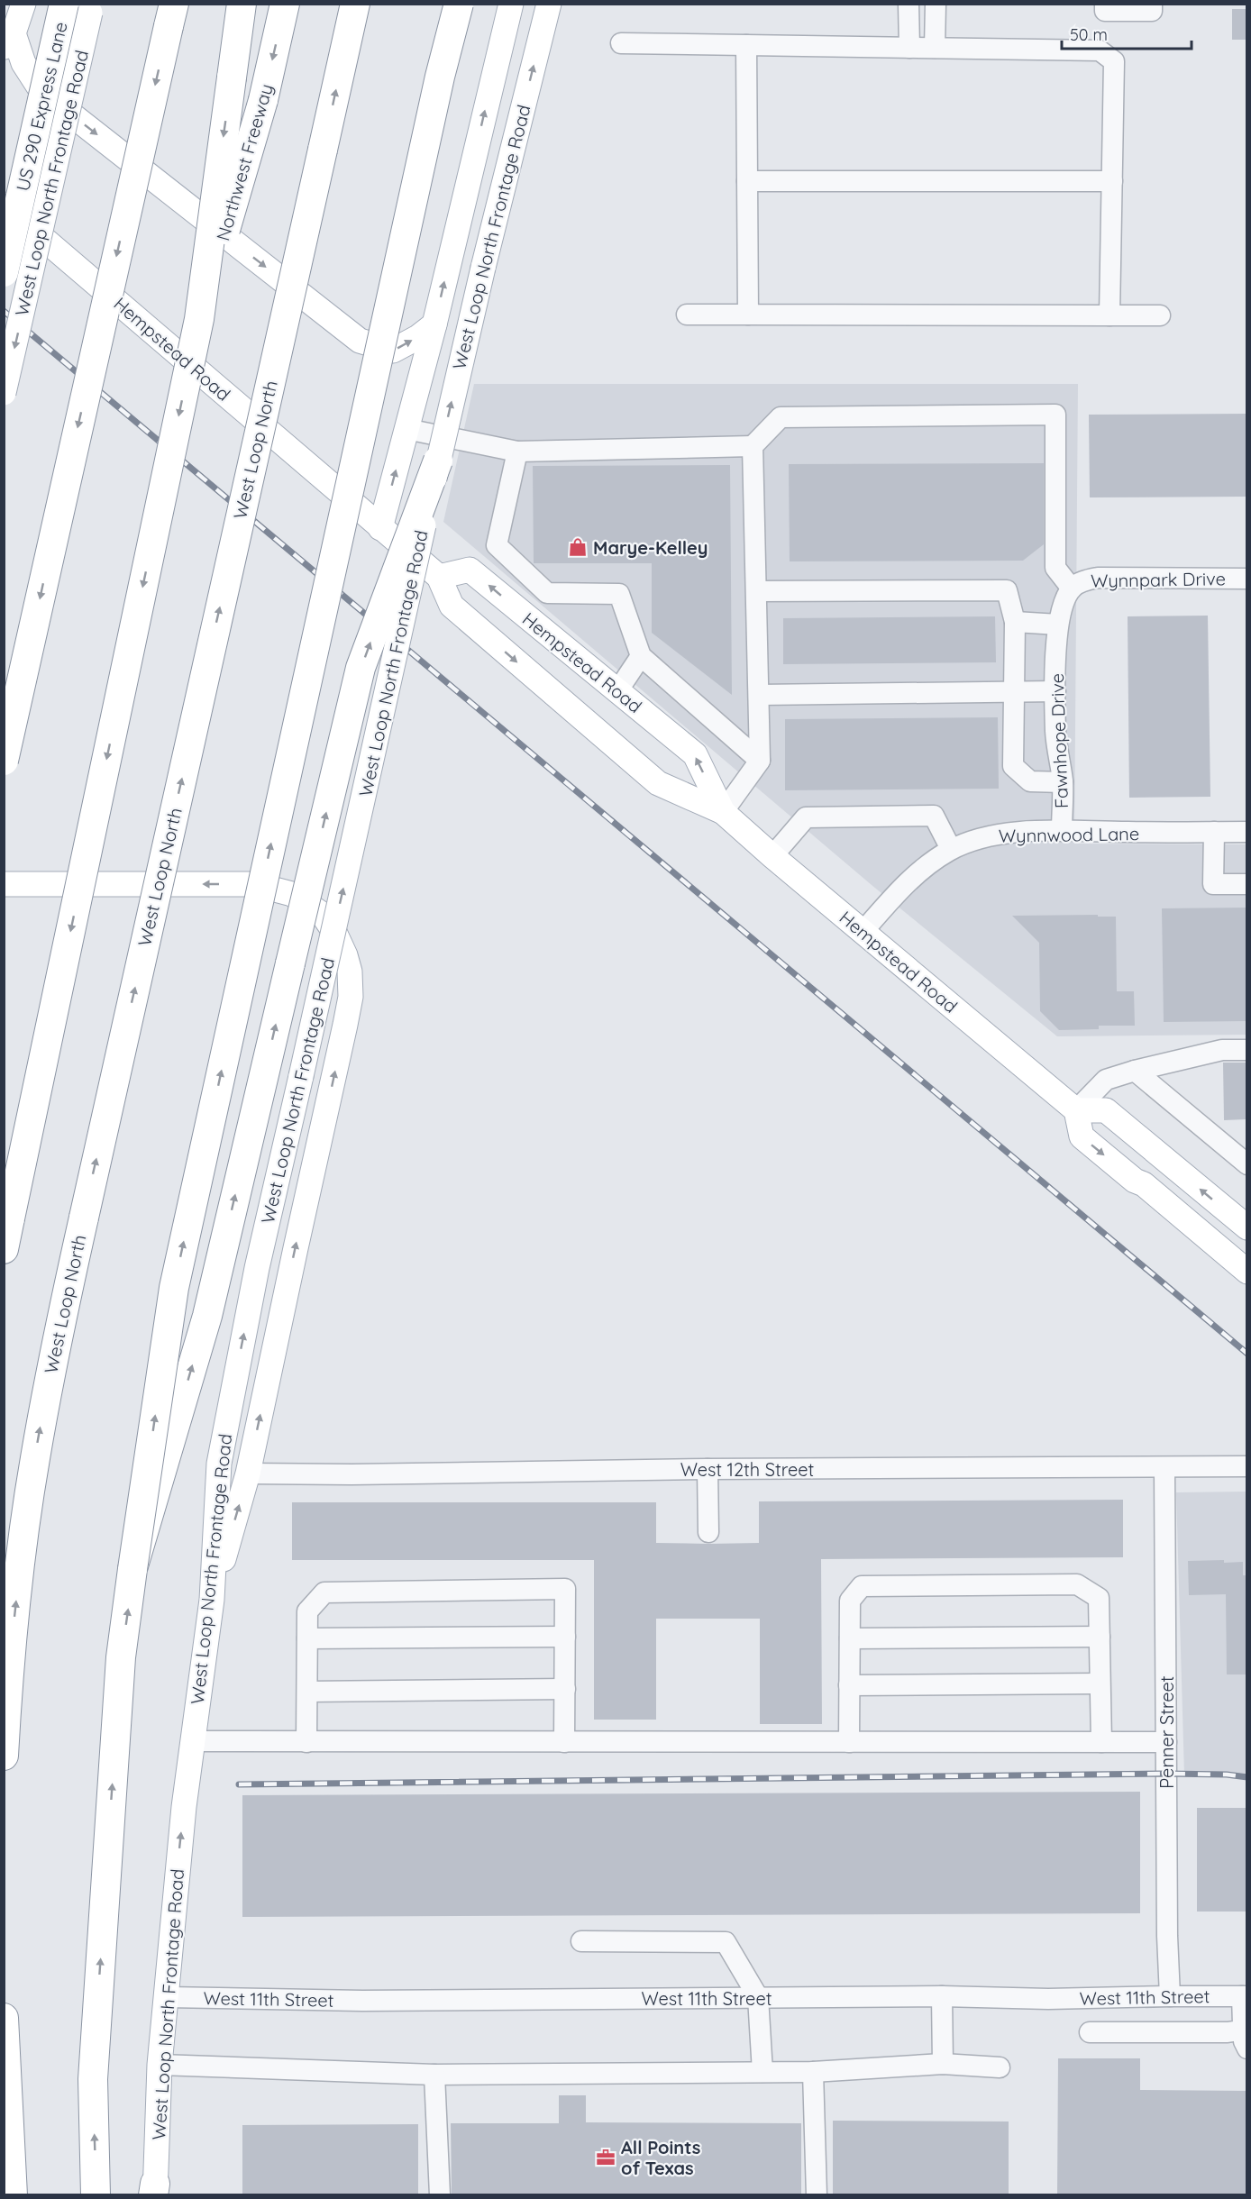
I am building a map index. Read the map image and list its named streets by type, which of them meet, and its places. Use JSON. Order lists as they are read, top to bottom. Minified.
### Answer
{"streets":{"highway":["US 290 Express Lane","Northwest Freeway","West Loop North"],"main road":["West Loop North Frontage Road","Hempstead Road"],"street":["Wynnpark Drive","Fawnhope Drive","Wynnwood Lane","West 12th Street","Penner Street","West 11th Street"]},"crossings":[["US 290 Express Lane","West Loop North Frontage Road"],["West Loop North Frontage Road","West 11th Street"],["Hempstead Road","Wynnwood Lane"],["Wynnpark Drive","Fawnhope Drive"],["Fawnhope Drive","Wynnwood Lane"],["West 12th Street","Penner Street"],["Penner Street","West 11th Street"]],"places":{"shop":["Marye-Kelley"],"office":["All Points of Texas"]},"scale_bar":"50 m"}
